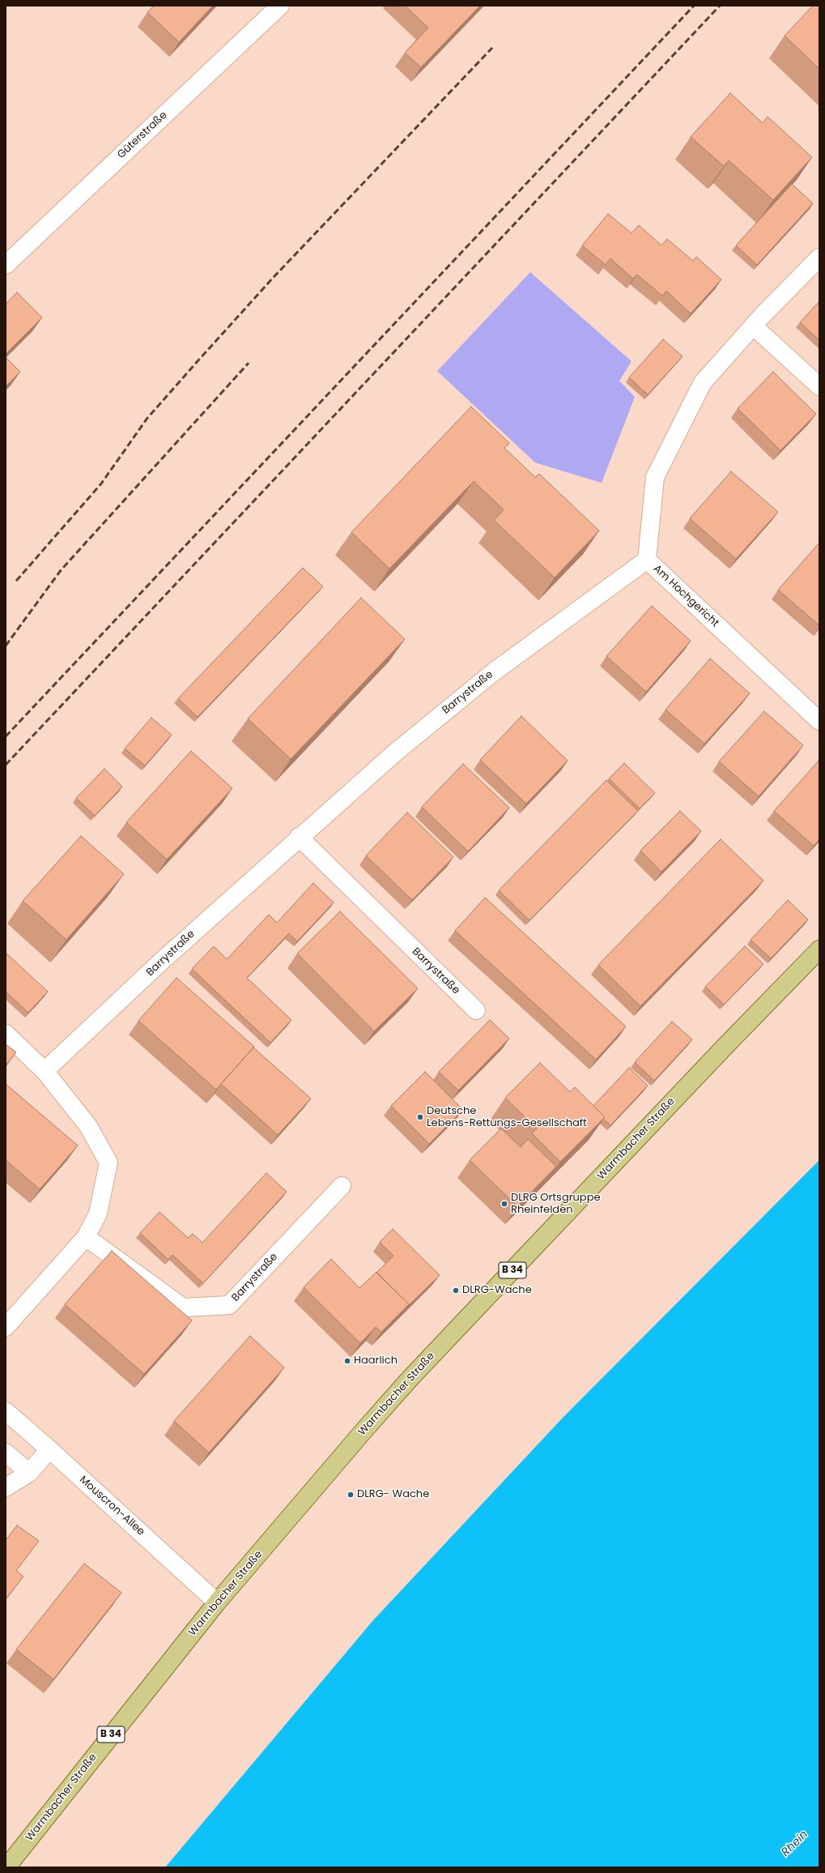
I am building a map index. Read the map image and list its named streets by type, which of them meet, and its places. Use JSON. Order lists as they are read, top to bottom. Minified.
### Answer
{"streets":{"main road":["Warmbacher Straße","B 34"],"street":["Güterstraße","Am Hochgericht","Barrystraße","Mouscron-Allee"]},"crossings":[["Am Hochgericht","Barrystraße"],["Warmbacher Straße","Mouscron-Allee"]],"water":["Rhein"],"places":["Deutsche Lebens-Rettungs-Gesellschaft","DLRG Ortsgruppe Rheinfelden","DLRG-Wache","Haarlich","DLRG- Wache"]}
